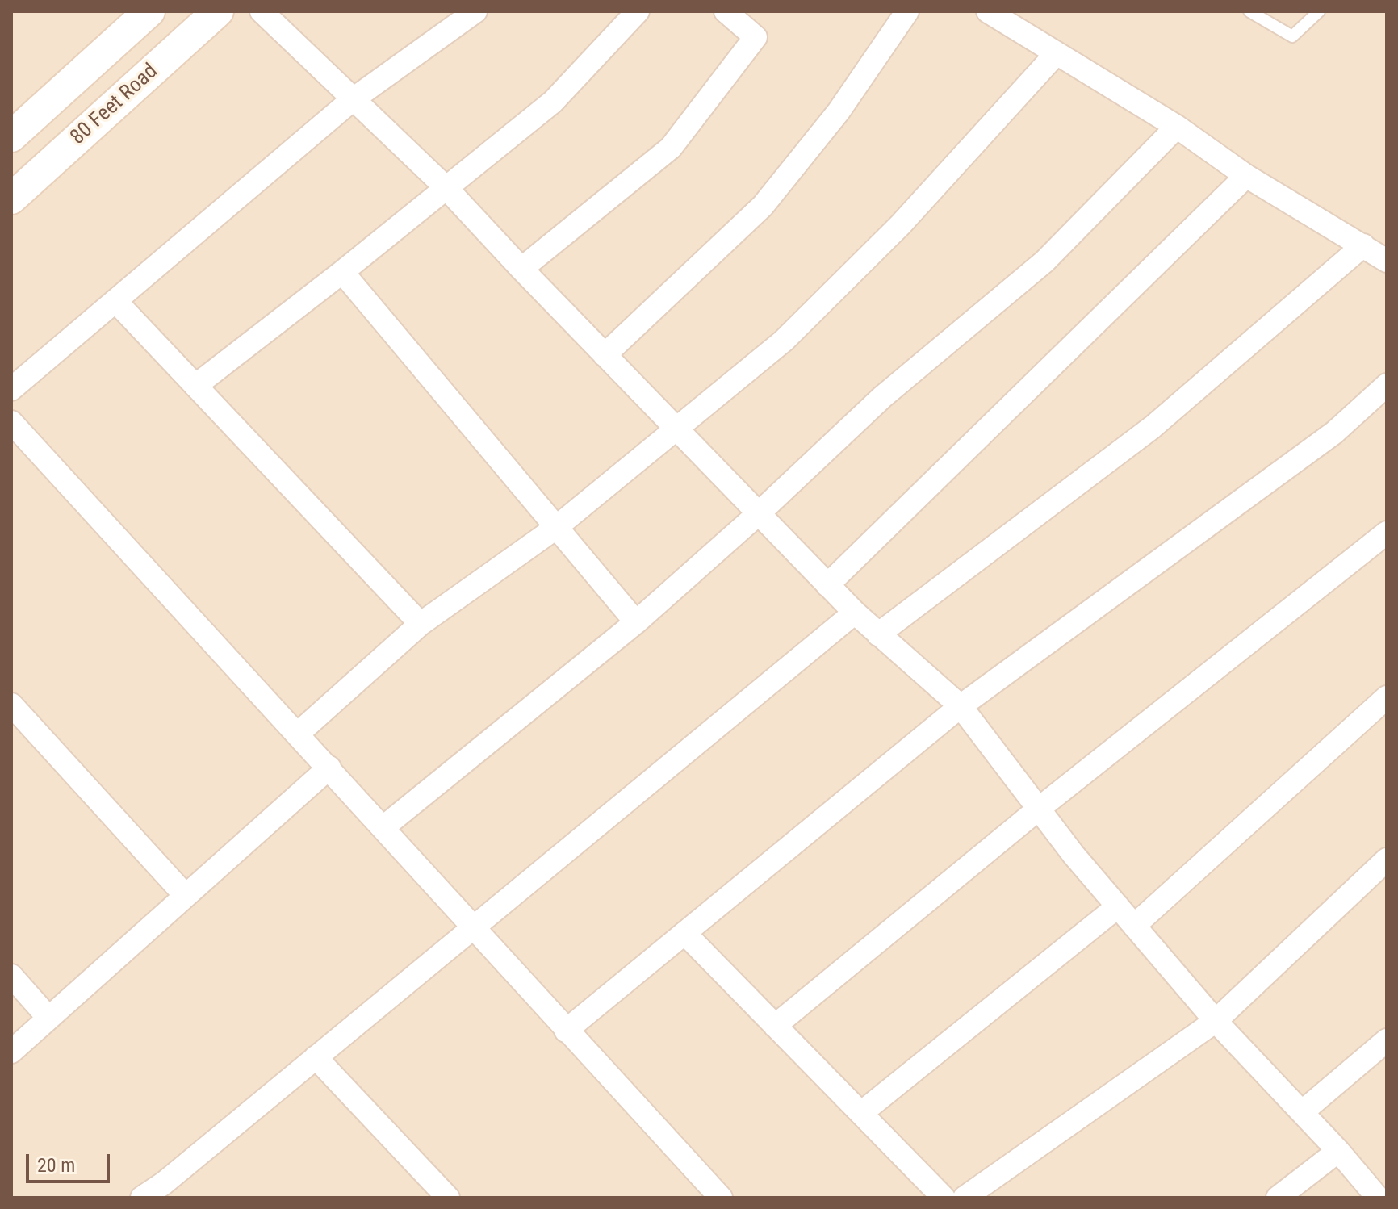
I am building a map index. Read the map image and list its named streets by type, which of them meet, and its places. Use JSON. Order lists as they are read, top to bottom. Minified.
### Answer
{"streets":{"main road":["80 Feet Road"]},"scale_bar":"20 m"}
